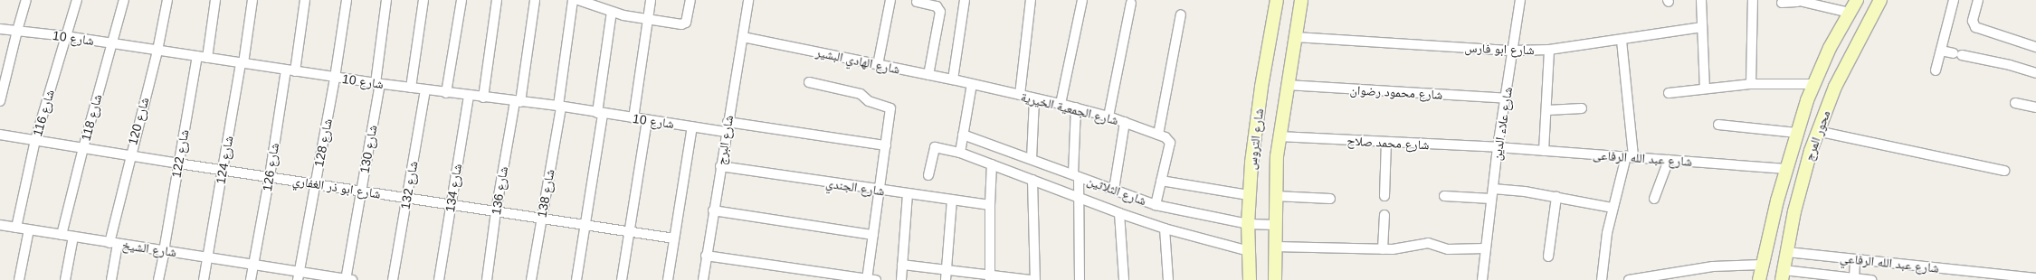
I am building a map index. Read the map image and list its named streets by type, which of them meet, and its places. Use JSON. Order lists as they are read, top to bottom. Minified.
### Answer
{"streets":{"main road":["محور المرج","شارع التروس"],"street":["شارع 10","شارع ابو فارس","شارع الهادي البشير","شارع محمود رضوان","شارع الجمعية الخيرية","شارع 116","شارع 118","شارع 120","شارع علاء الدين","شارع البرج","شارع 128","شارع محمد صلاح","شارع 130","شارع 122","شارع عبد الله الرفاعى","شارع 124","شارع 126","شارع 132","شارع ابو ذر الغفاري","شارع الجندي","شارع 134","شارع 136","شارع الثلاثين","شارع 138","شارع الشيخ","شارع عبد الله الرفاعي"]},"crossings":[["شارع 10","شارع 116"],["شارع 10","شارع 118"],["شارع 10","شارع 120"],["شارع 10","شارع البرج"],["شارع 10","شارع 128"],["شارع 10","شارع 130"],["شارع 10","شارع 122"],["شارع 10","شارع 124"],["شارع 10","شارع 126"],["شارع 10","شارع 132"],["شارع 10","شارع 134"],["شارع 10","شارع 136"],["شارع 10","شارع 138"],["شارع ابو فارس","شارع علاء الدين"],["شارع ابو فارس","شارع التروس"],["شارع الهادي البشير","شارع الجمعية الخيرية"],["شارع الهادي البشير","شارع البرج"],["شارع محمود رضوان","شارع علاء الدين"],["شارع محمود رضوان","شارع التروس"],["شارع 116","شارع ابو ذر الغفاري"],["شارع 116","شارع الشيخ"],["شارع 118","شارع ابو ذر الغفاري"],["شارع 118","شارع الشيخ"],["شارع 120","شارع ابو ذر الغفاري"],["شارع 120","شارع الشيخ"],["شارع علاء الدين","شارع محمد صلاح"],["شارع علاء الدين","شارع عبد الله الرفاعى"],["محور المرج","شارع عبد الله الرفاعى"],["محور المرج","شارع عبد الله الرفاعي"],["شارع التروس","شارع محمد صلاح"],["شارع التروس","شارع الثلاثين"],["شارع البرج","شارع الجندي"],["شارع 128","شارع ابو ذر الغفاري"],["شارع 128","شارع الشيخ"],["شارع محمد صلاح","شارع عبد الله الرفاعى"],["شارع 130","شارع ابو ذر الغفاري"],["شارع 130","شارع الشيخ"],["شارع 122","شارع ابو ذر الغفاري"],["شارع 122","شارع الشيخ"],["شارع 124","شارع ابو ذر الغفاري"],["شارع 124","شارع الشيخ"],["شارع 126","شارع ابو ذر الغفاري"],["شارع 126","شارع الشيخ"],["شارع 132","شارع ابو ذر الغفاري"],["شارع ابو ذر الغفاري","شارع 134"],["شارع ابو ذر الغفاري","شارع 136"],["شارع ابو ذر الغفاري","شارع 138"]]}
